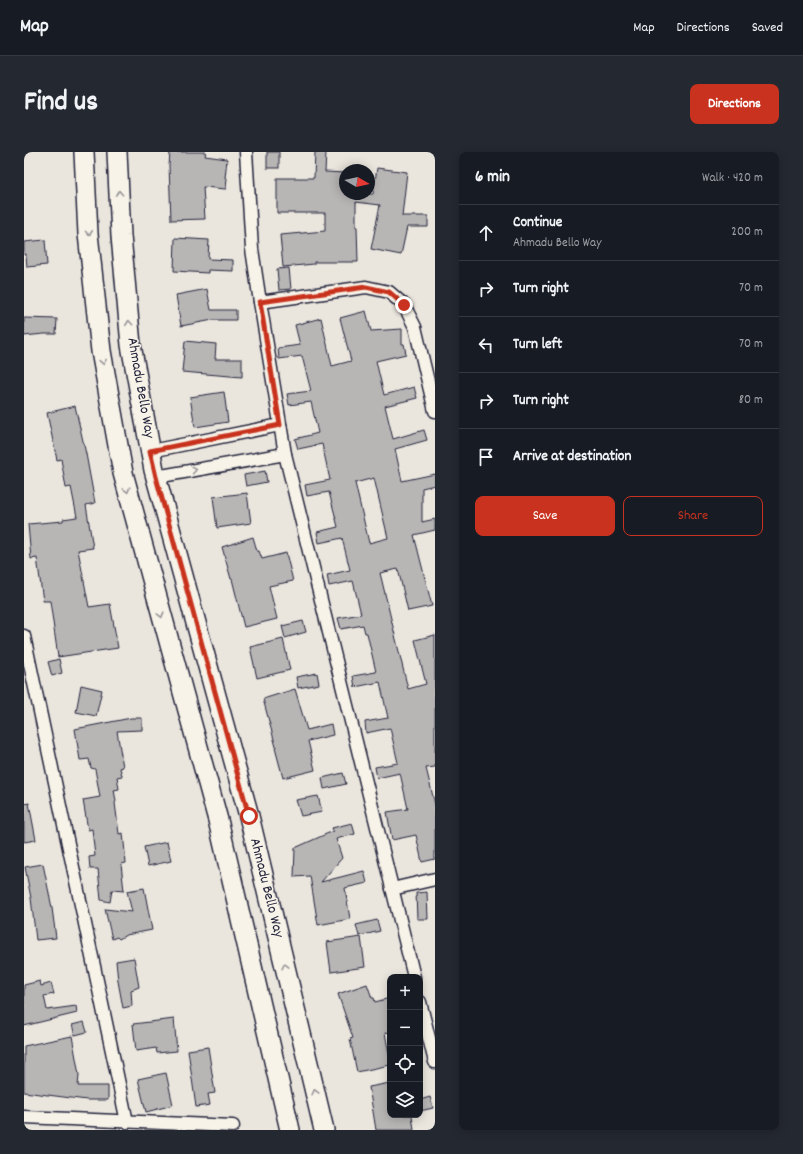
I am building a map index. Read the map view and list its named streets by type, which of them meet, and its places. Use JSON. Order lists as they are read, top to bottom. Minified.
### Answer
{"streets":{"main road":["Ahmadu Bello Way"]},"north":"right","page":{"header":"Map","nav":["Map","Directions","Saved"],"title":"Find us","buttons":["Directions",["Save","Share"]],"heading":["6 min","Walk · 420 m"],"list":[["Continue","Ahmadu Bello Way","200 m"],["Turn right","70 m"],["Turn left","70 m"],["Turn right","80 m"],"Arrive at destination"],"map_buttons":["+","−"]}}
